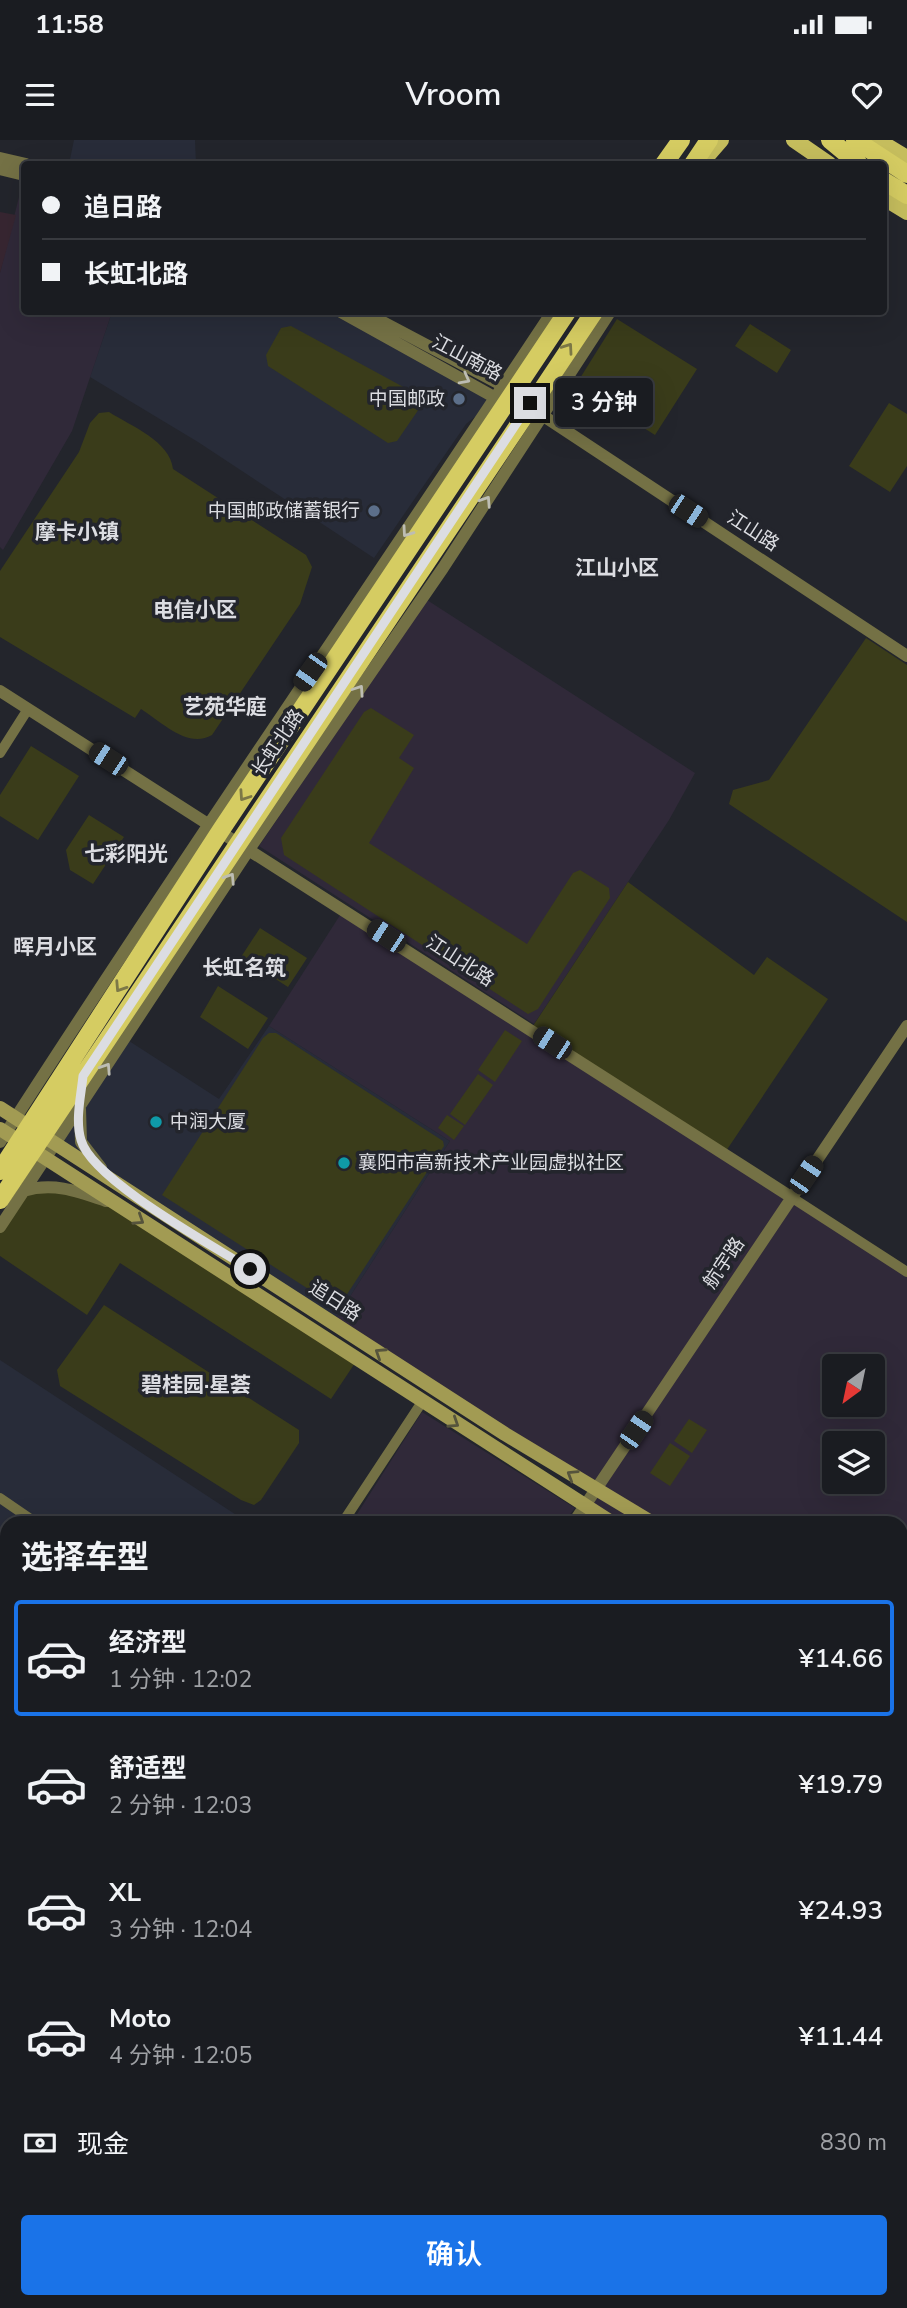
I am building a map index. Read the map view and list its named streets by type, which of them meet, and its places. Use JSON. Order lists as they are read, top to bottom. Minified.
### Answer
{"streets":{"highway":["长虹北路"],"main road":["追日路"],"street":["江山南路","江山路","江山北路","航宇路"]},"crossings":[["江山南路","江山路"],["江山南路","长虹北路"],["江山路","长虹北路"],["长虹北路","江山北路"],["长虹北路","追日路"],["江山北路","航宇路"],["航宇路","追日路"]],"districts":["摩卡小镇","江山小区","电信小区","艺苑华庭","七彩阳光","晖月小区","长虹名筑","碧桂园·星荟"],"places":["中国邮政","中国邮政储蓄银行","中润大厦","襄阳市高新技术产业园虚拟社区"],"north":"bottom left","page":{"status":"11:58","header":"Vroom","banner":["追日路","长虹北路"],"bubble":"3 分钟","heading":"选择车型","list":[{"name":"经济型","note":"1 分钟 · 12:02","value":"¥14.66"},{"name":"舒适型","note":"2 分钟 · 12:03","value":"¥19.79"},{"name":"XL","note":"3 分钟 · 12:04","value":"¥24.93"},{"name":"Moto","note":"4 分钟 · 12:05","value":"¥11.44"}],"pay":["现金","830 m"],"buttons":"确认"}}
